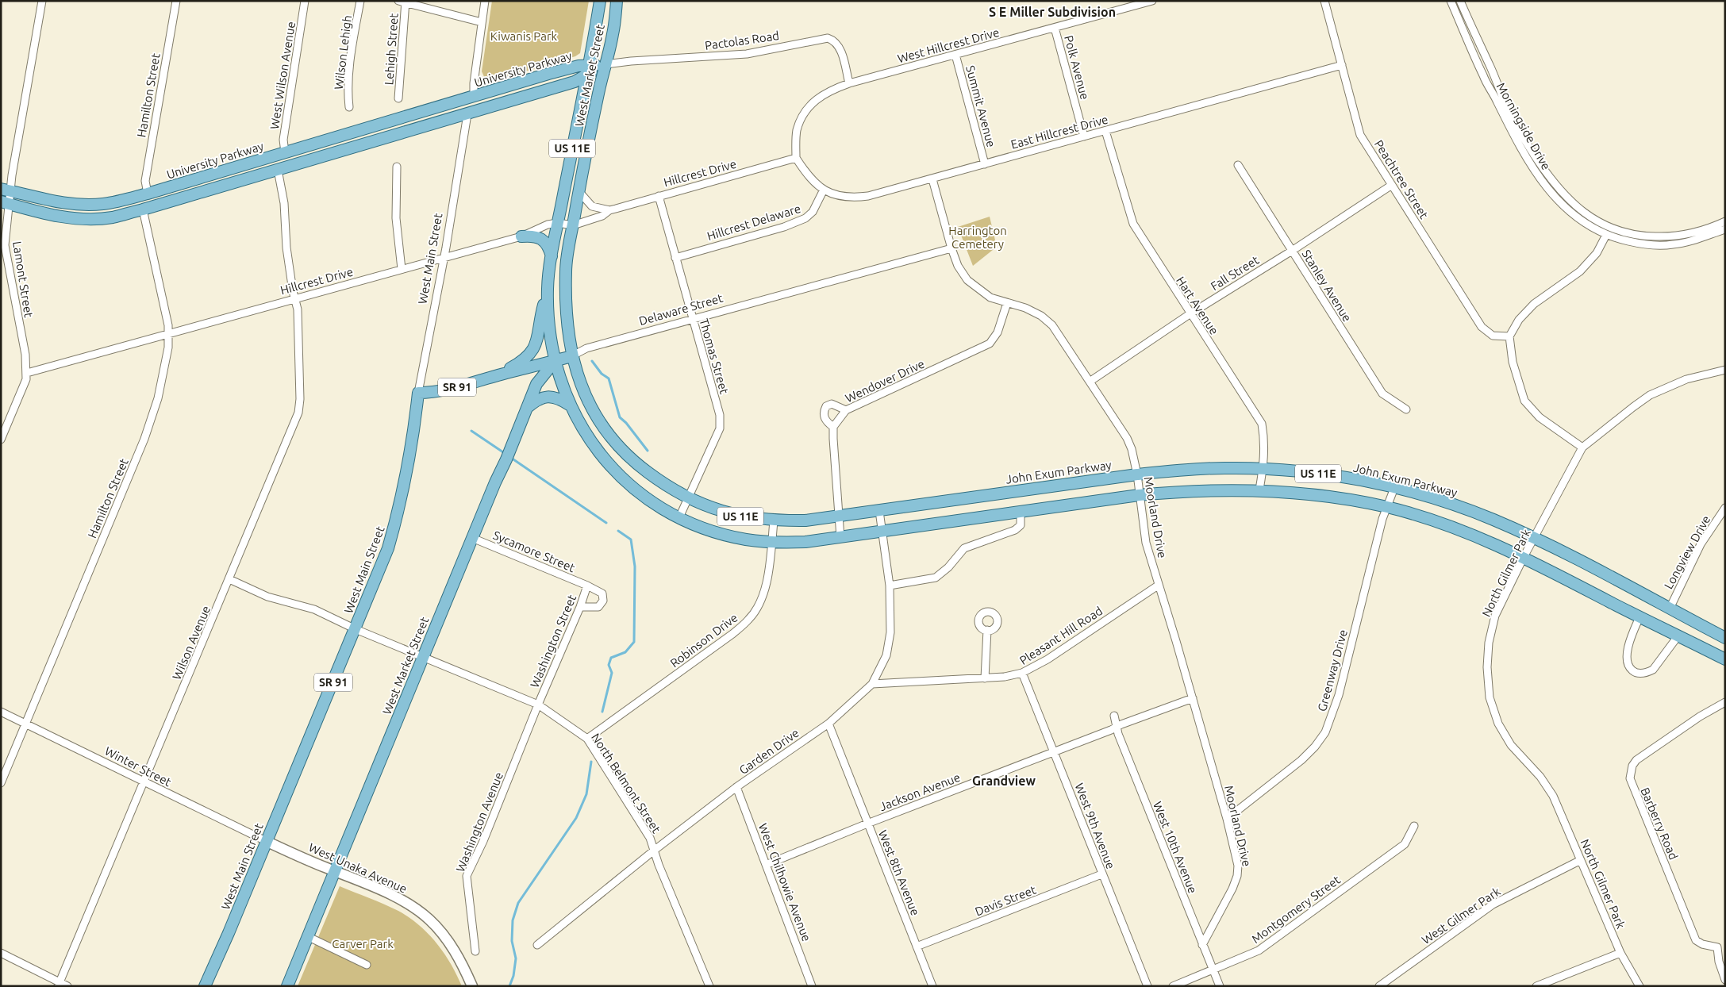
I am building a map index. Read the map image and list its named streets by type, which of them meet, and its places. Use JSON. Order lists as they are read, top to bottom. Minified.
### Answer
{"streets":{"main road":["University Parkway","West Market Street","US 11E","West Main Street","Delaware Street","SR 91","John Exum Parkway","West Unaka Avenue"],"street":["Pactolas Road","West Hillcrest Drive","Lehigh Street","Wilson Lehigh","Polk Avenue","West Wilson Avenue","Hamilton Street","Summit Avenue","Morningside Drive","East Hillcrest Drive","Hillcrest Drive","Peachtree Street","Hillcrest Delaware","Fall Street","Lamont Street","Stanley Avenue","Hart Avenue","Thomas Street","Wendover Drive","Moorland Drive","Sycamore Street","Longview Drive","North Gilmer Park","Pleasant Hill Road","Robinson Drive","Washington Street","Wilson Avenue","Greenway Drive","Garden Drive","Winter Street","North Belmont Street","Jackson Avenue","Washington Avenue","Barberry Road","West 9th Avenue","West 10th Avenue","West 8th Avenue","West Chilhowie Avenue","Davis Street","Montgomery Street","West Gilmer Park"]},"crossings":[["Pactolas Road","West Hillcrest Drive"],["Pactolas Road","University Parkway"],["Pactolas Road","West Market Street"],["West Hillcrest Drive","Polk Avenue"],["West Hillcrest Drive","Summit Avenue"],["West Hillcrest Drive","East Hillcrest Drive"],["West Hillcrest Drive","Hillcrest Drive"],["Polk Avenue","East Hillcrest Drive"],["University Parkway","West Wilson Avenue"],["University Parkway","West Market Street"],["University Parkway","Hamilton Street"],["University Parkway","West Main Street"],["University Parkway","Lamont Street"],["West Market Street","US 11E"],["West Market Street","Hillcrest Drive"],["West Market Street","Delaware Street"],["West Market Street","John Exum Parkway"],["West Market Street","Sycamore Street"],["West Market Street","North Belmont Street"],["West Market Street","West Unaka Avenue"],["Hamilton Street","Hillcrest Drive"],["Hamilton Street","Winter Street"],["Summit Avenue","East Hillcrest Drive"],["East Hillcrest Drive","Hillcrest Drive"],["East Hillcrest Drive","Peachtree Street"],["East Hillcrest Drive","Hillcrest Delaware"],["East Hillcrest Drive","Hart Avenue"],["East Hillcrest Drive","Moorland Drive"],["US 11E","Hart Avenue"],["US 11E","Delaware Street"],["US 11E","Thomas Street"],["US 11E","Moorland Drive"],["US 11E","North Gilmer Park"],["US 11E","Robinson Drive"],["US 11E","Greenway Drive"],["US 11E","Garden Drive"],["Hillcrest Drive","West Main Street"],["Hillcrest Drive","Lamont Street"],["Hillcrest Drive","Thomas Street"],["Hillcrest Drive","John Exum Parkway"],["Hillcrest Drive","Wilson Avenue"],["Peachtree Street","Fall Street"],["Hillcrest Delaware","Thomas Street"],["West Main Street","Delaware Street"],["West Main Street","Winter Street"],["West Main Street","North Belmont Street"],["West Main Street","West Unaka Avenue"],["Fall Street","Stanley Avenue"],["Fall Street","Hart Avenue"],["Fall Street","Moorland Drive"],["Hart Avenue","John Exum Parkway"],["Delaware Street","Thomas Street"],["Delaware Street","John Exum Parkway"],["Delaware Street","Moorland Drive"],["Thomas Street","John Exum Parkway"],["Wendover Drive","Moorland Drive"],["John Exum Parkway","Moorland Drive"],["John Exum Parkway","Longview Drive"],["John Exum Parkway","North Gilmer Park"],["John Exum Parkway","Robinson Drive"],["John Exum Parkway","Greenway Drive"],["John Exum Parkway","Garden Drive"],["Moorland Drive","Pleasant Hill Road"],["Moorland Drive","Greenway Drive"],["Moorland Drive","Jackson Avenue"],["Moorland Drive","West 10th Avenue"],["Sycamore Street","Washington Street"],["North Gilmer Park","West Gilmer Park"],["Pleasant Hill Road","Garden Drive"],["Pleasant Hill Road","West 9th Avenue"],["Robinson Drive","North Belmont Street"],["Washington Street","North Belmont Street"],["Washington Street","Washington Avenue"],["Wilson Avenue","Winter Street"],["Wilson Avenue","North Belmont Street"],["Garden Drive","North Belmont Street"],["Garden Drive","West 8th Avenue"],["Garden Drive","West Chilhowie Avenue"],["Winter Street","West Unaka Avenue"],["North Belmont Street","Washington Avenue"],["Jackson Avenue","West 9th Avenue"],["Jackson Avenue","West 10th Avenue"],["Jackson Avenue","West 8th Avenue"],["Jackson Avenue","West Chilhowie Avenue"],["West 9th Avenue","Davis Street"],["West 10th Avenue","Montgomery Street"],["West 8th Avenue","Davis Street"]],"districts":["S E Miller Subdivision","Grandview"],"parks":["Kiwanis Park","Harrington Cemetery","Carver Park"]}
